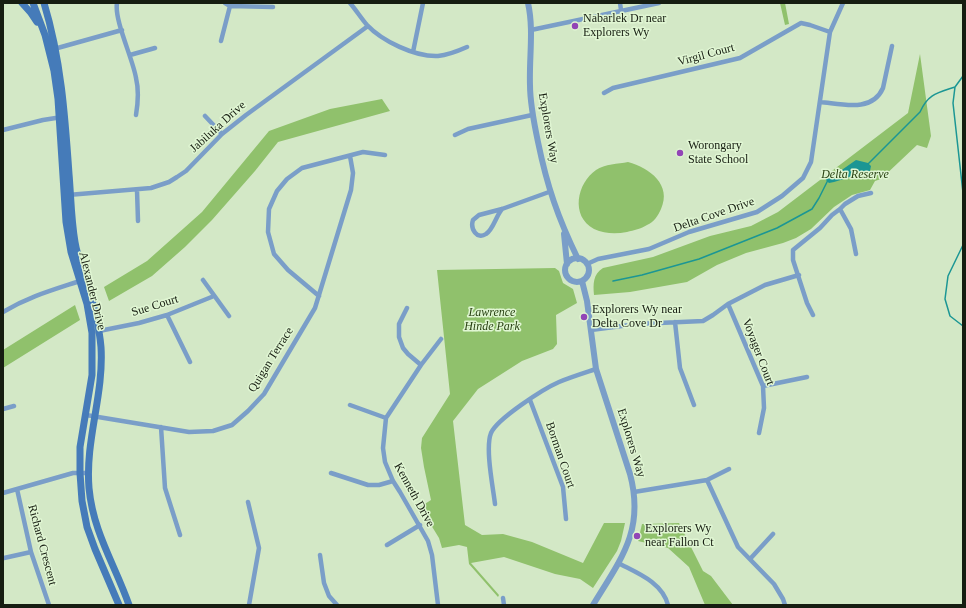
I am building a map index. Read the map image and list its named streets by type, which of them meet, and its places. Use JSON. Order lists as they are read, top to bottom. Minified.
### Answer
{"streets":{"main road":["Alexander Drive"],"street":["Virgil Court","Jabiluka Drive","Explorers Way","Delta Cove Drive","Sue Court","Voyager Court","Quigan Terrace","Borman Court","Kenneth Drive","Richard Crescent"]},"crossings":[["Virgil Court","Delta Cove Drive"],["Jabiluka Drive","Alexander Drive"],["Explorers Way","Delta Cove Drive"],["Alexander Drive","Sue Court"],["Alexander Drive","Quigan Terrace"]],"parks":["Delta Reserve","Lawrence Hinde Park"],"places":["Nabarlek Dr near Explorers Wy","Worongary State School","Explorers Wy near Delta Cove Dr","Explorers Wy near Fallon Ct"]}
